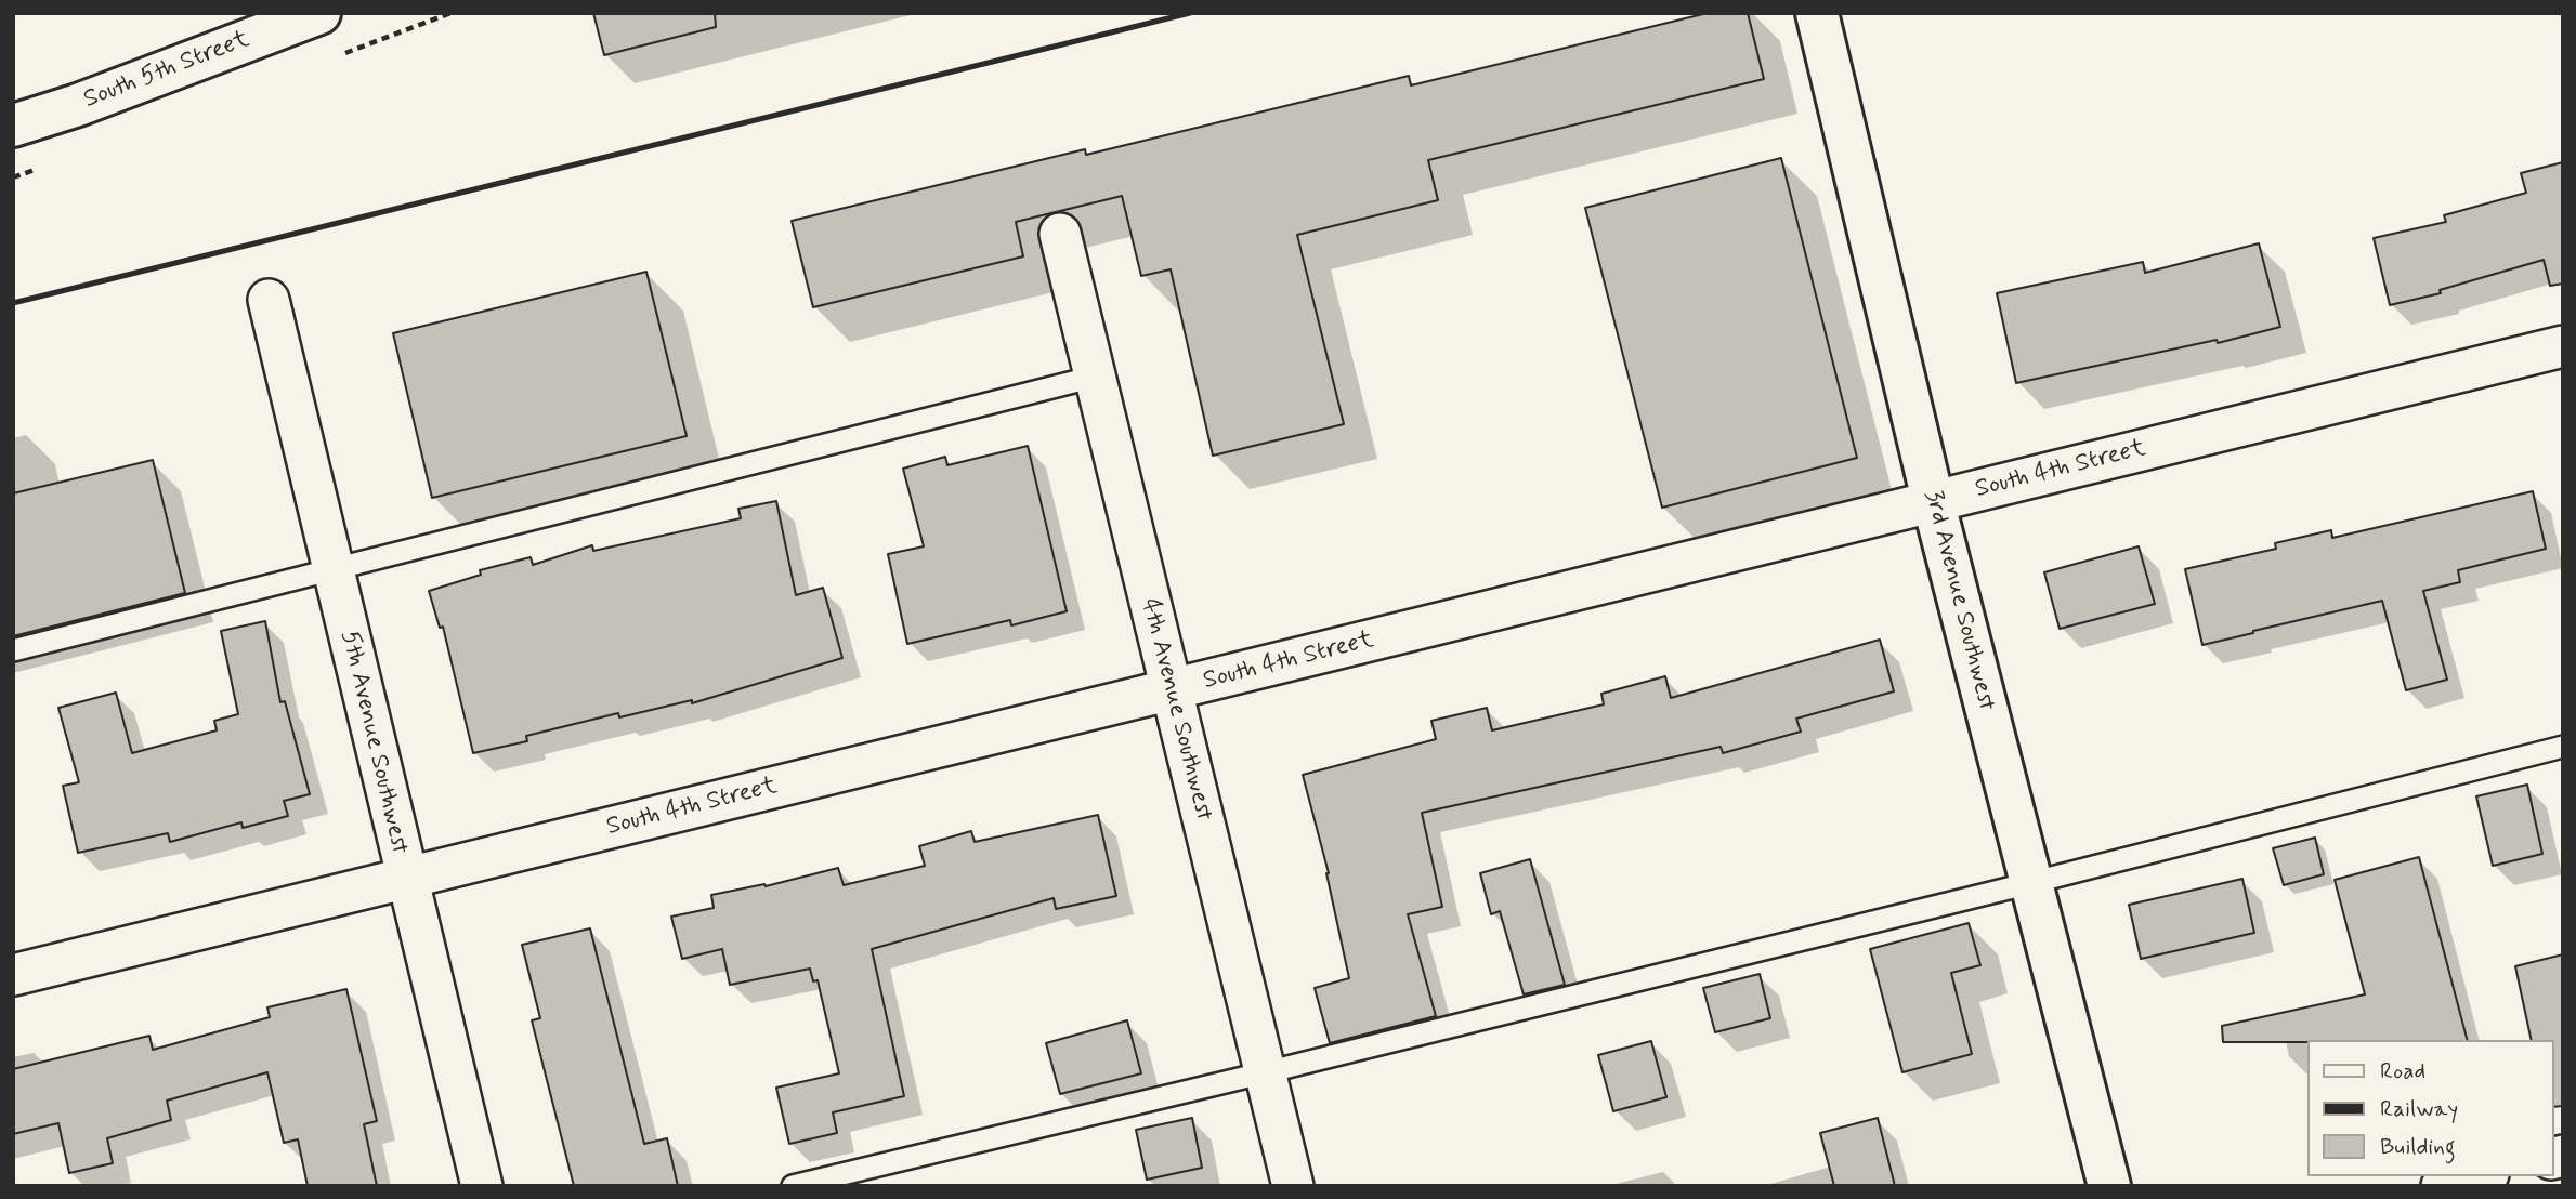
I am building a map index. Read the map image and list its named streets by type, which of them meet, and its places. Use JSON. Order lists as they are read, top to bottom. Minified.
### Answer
{"streets":{"street":["South 5th Street","South 4th Street","3rd Avenue Southwest","4th Avenue Southwest","5th Avenue Southwest"]},"crossings":[["South 4th Street","3rd Avenue Southwest"],["South 4th Street","4th Avenue Southwest"],["South 4th Street","5th Avenue Southwest"]],"legend":["Road","Railway","Building"]}
